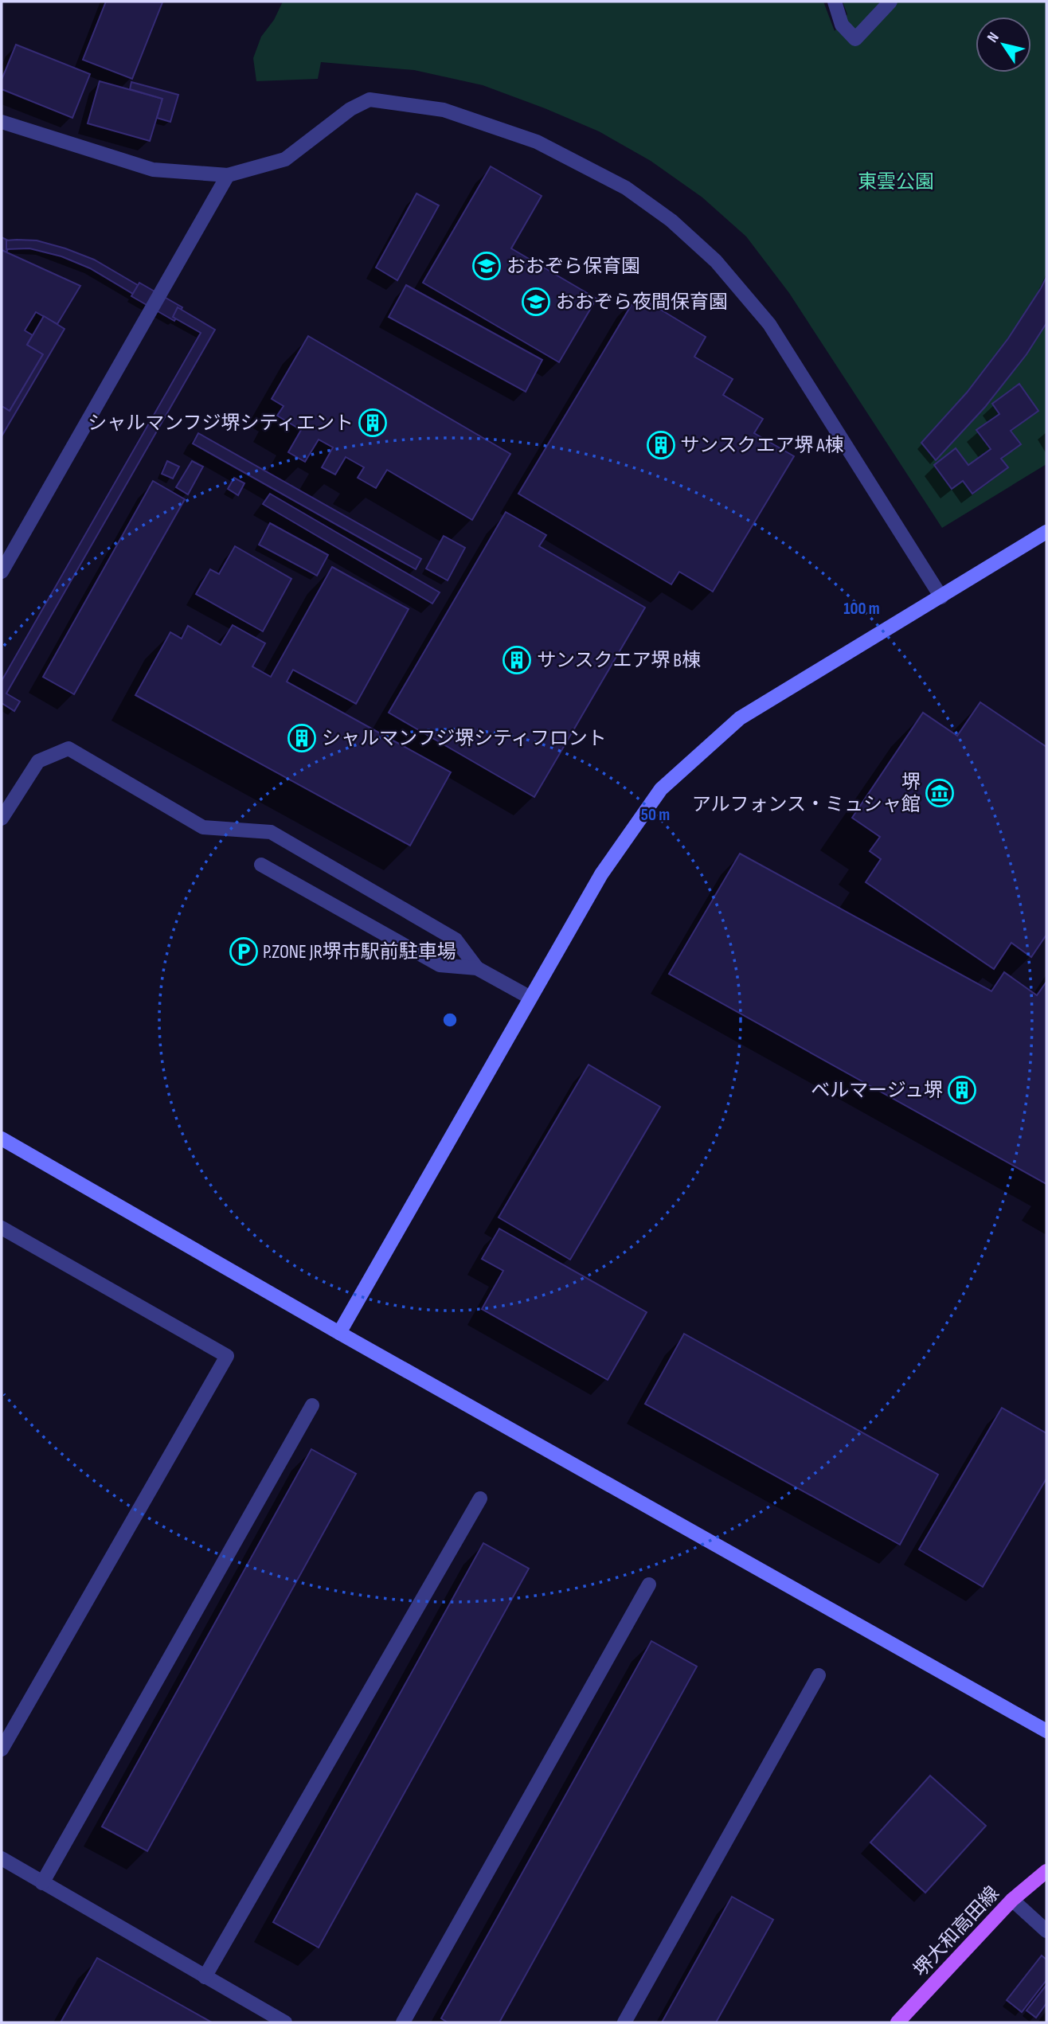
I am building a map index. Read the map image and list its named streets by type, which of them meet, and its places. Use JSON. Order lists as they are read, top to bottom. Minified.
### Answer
{"streets":{"main road":["堺大和高田線"]},"parks":["東雲公園"],"places":{"school or university":["おおぞら保育園","おおぞら夜間保育園"],"building":["シャルマンフジ堺シティエント","サンスクエア堺 A棟","サンスクエア堺 B棟","シャルマンフジ堺シティフロント","ベルマージュ堺"],"museum":["堺 アルフォンス・ミュシャ館"],"parking":["P.ZONE JR堺市駅前駐車場"]},"north":"top left","rings":["100 m","50 m"]}
